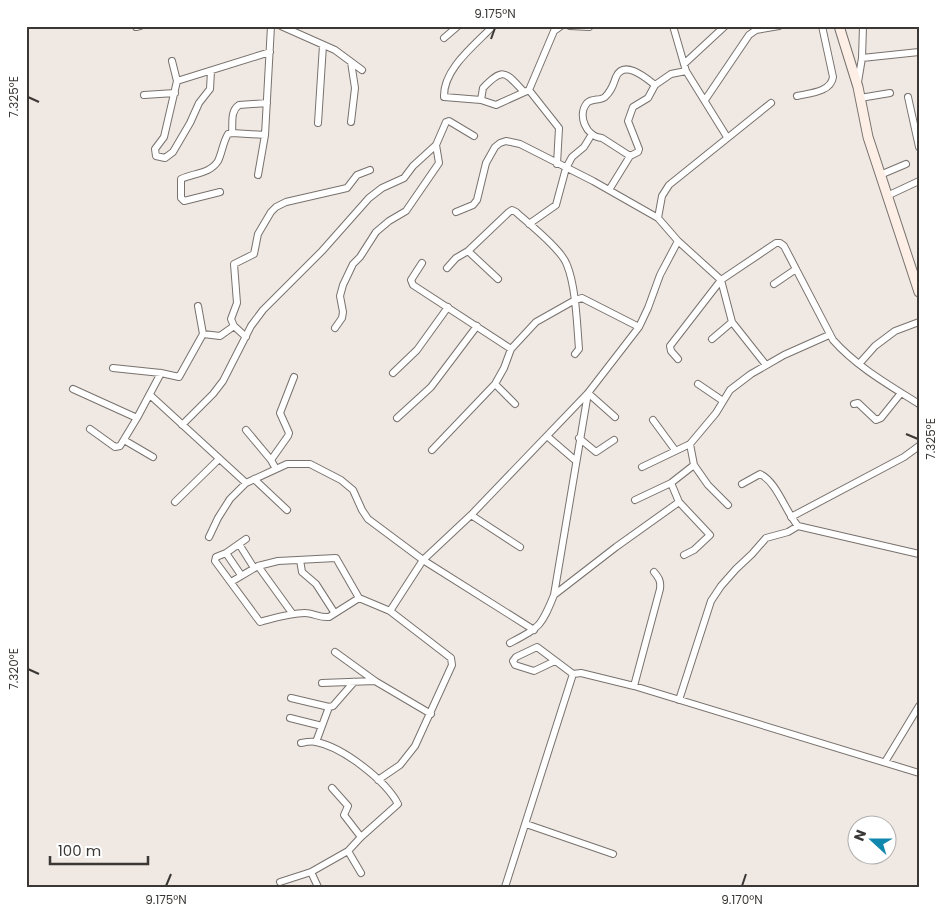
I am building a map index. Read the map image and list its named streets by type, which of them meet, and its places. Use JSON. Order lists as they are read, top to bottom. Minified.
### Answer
{"scale_bar":"100 m","north":"left","coordinates":["9.175°N","7.325°E","7.320°E","9.170°N"]}
